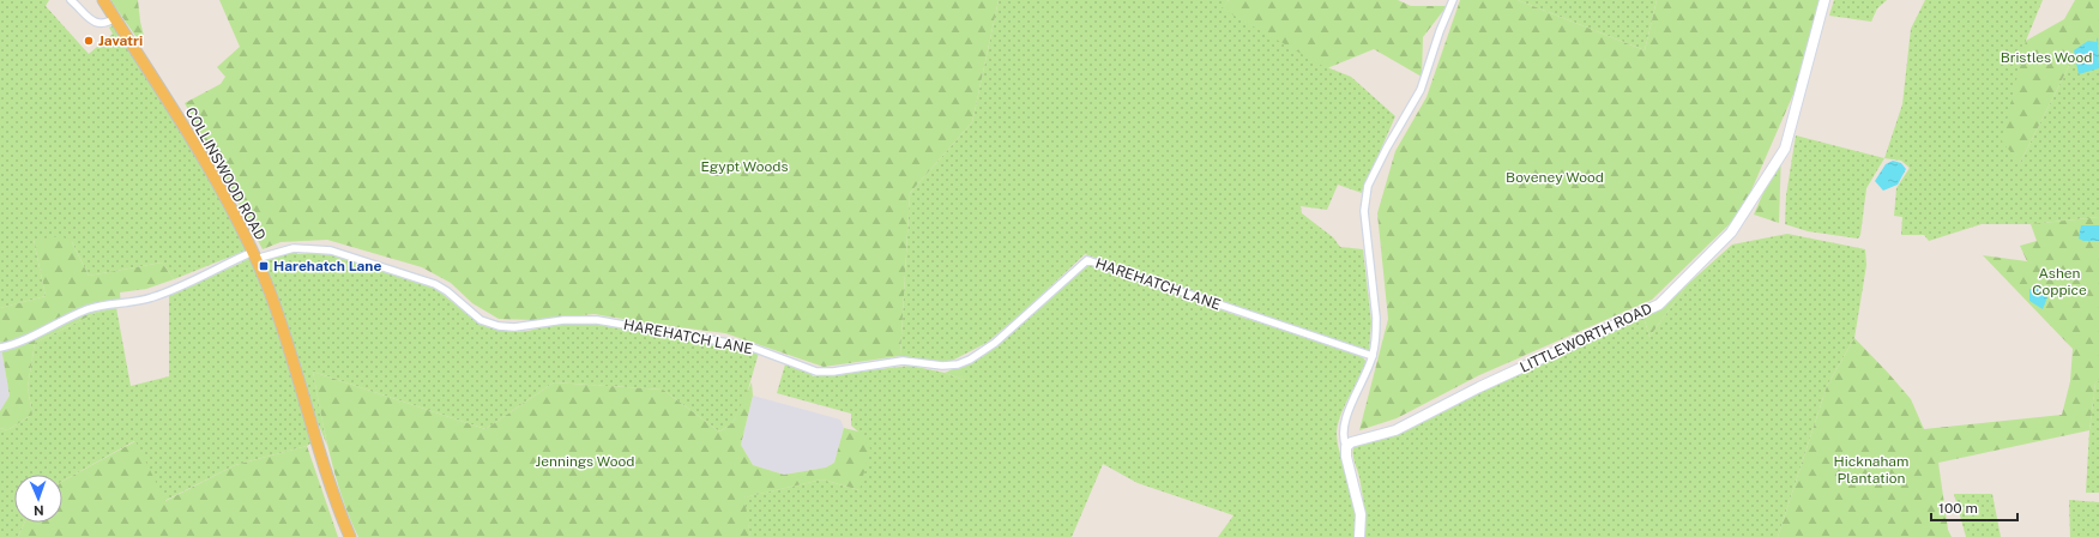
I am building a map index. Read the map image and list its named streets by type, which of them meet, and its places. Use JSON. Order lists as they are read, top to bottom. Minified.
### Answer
{"streets":{"main road":["COLLINSWOOD ROAD"],"street":["HAREHATCH LANE","LITTLEWORTH ROAD"]},"crossings":[["COLLINSWOOD ROAD","HAREHATCH LANE"]],"parks":["Bristles Wood","Egypt Woods","Boveney Wood","Ashen Coppice","Jennings Wood","Hicknaham Plantation"],"places":{"other":["Javatri"],"transit":["Harehatch Lane"]},"scale_bar":"100 m","north":"bottom"}
